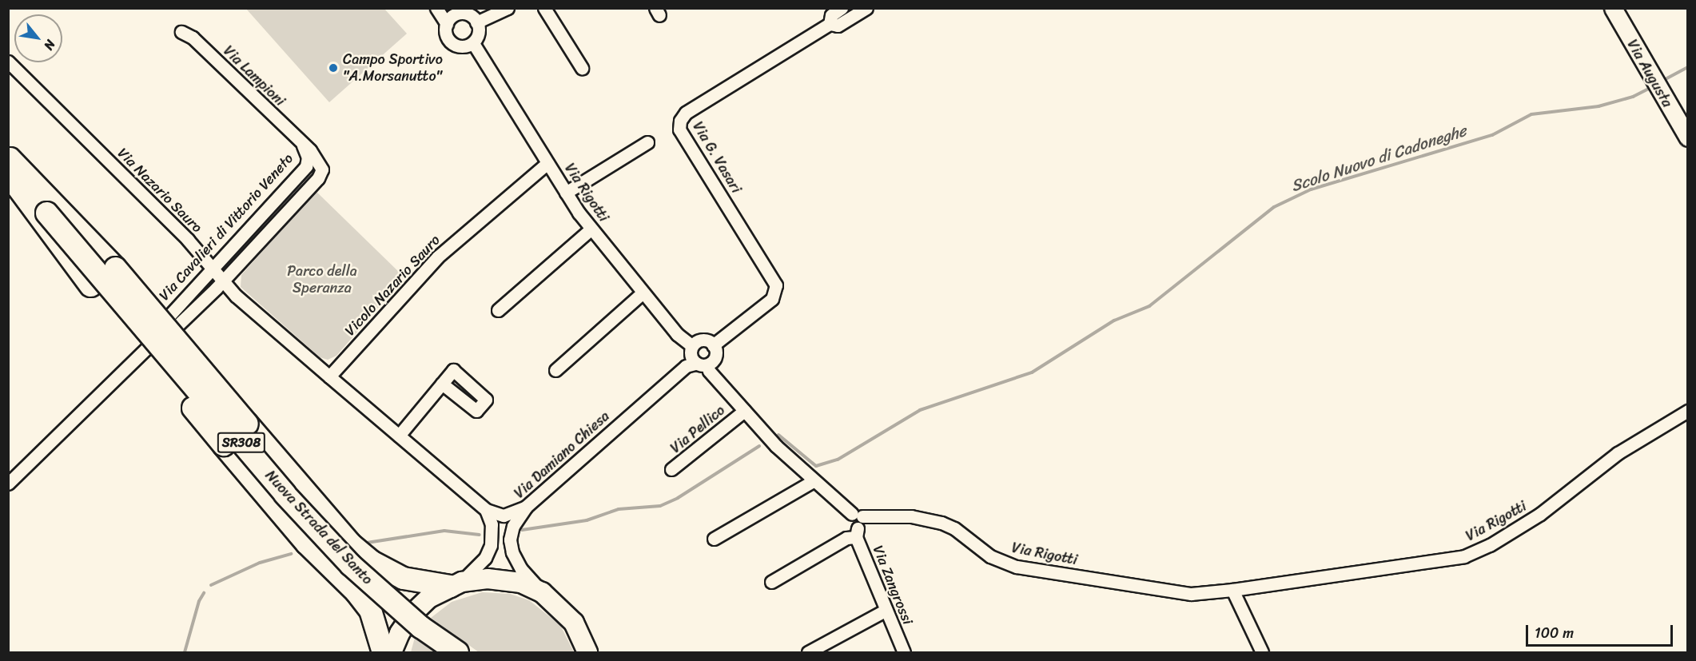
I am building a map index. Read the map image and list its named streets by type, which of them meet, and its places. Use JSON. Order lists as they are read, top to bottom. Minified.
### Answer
{"streets":{"highway":["SR308","Nuova Strada del Santo"],"street":["Via Augusta","Via Lampioni","Via G. Vasari","Via Nazario Sauro","Via Rigotti","Via Cavalieri di Vittorio Veneto","Vicolo Nazario Sauro","Via Pellico","Via Damiano Chiesa","Via Zangrossi"]},"crossings":[["Via Lampioni","Via Cavalieri di Vittorio Veneto"],["Via G. Vasari","Via Rigotti"],["Via G. Vasari","Via Damiano Chiesa"],["Via Nazario Sauro","Via Cavalieri di Vittorio Veneto"],["Via Nazario Sauro","Vicolo Nazario Sauro"],["Via Rigotti","Vicolo Nazario Sauro"],["Via Rigotti","Via Damiano Chiesa"]],"water":["Scolo Nuovo di Cadoneghe"],"parks":["Parco della Speranza"],"places":["Campo Sportivo \"A.Morsanutto\""],"scale_bar":"100 m","north":"bottom right"}
